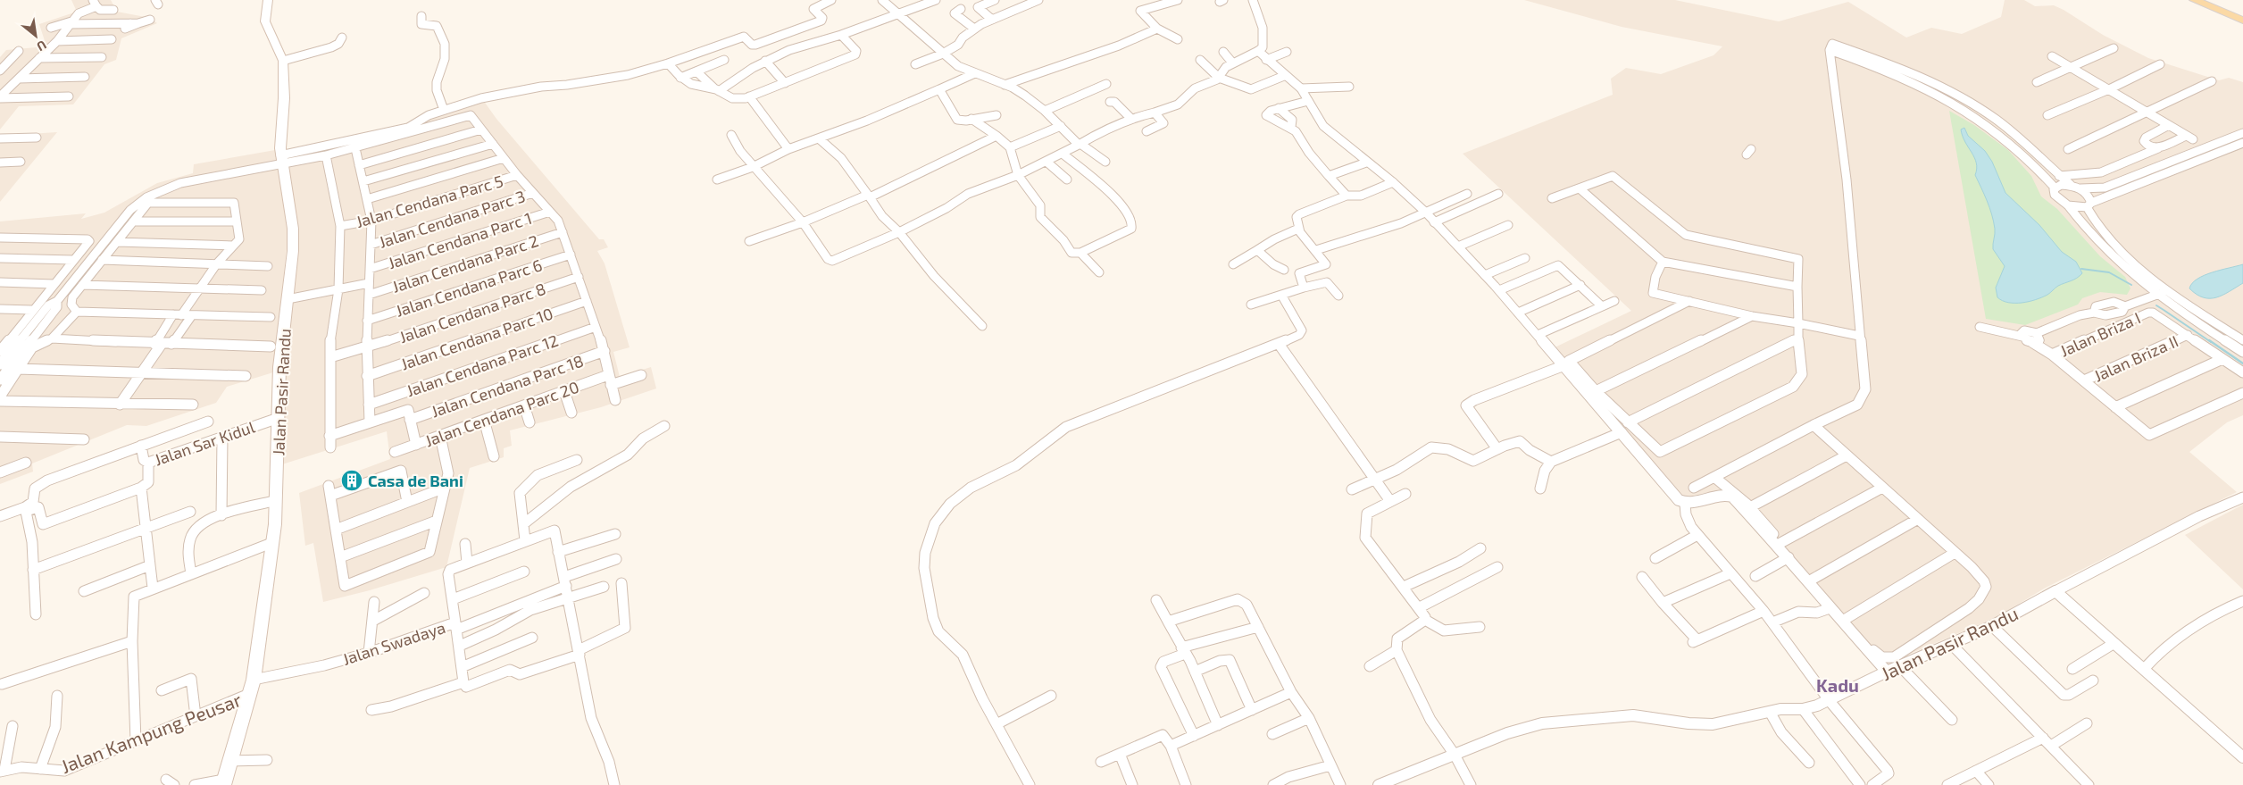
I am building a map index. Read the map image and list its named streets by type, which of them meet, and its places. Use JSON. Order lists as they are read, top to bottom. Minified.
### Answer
{"streets":{"main road":["Jalan Pasir Randu"],"street":["Jalan Cendana Parc 5","Jalan Cendana Parc 3","Jalan Cendana Parc 1","Jalan Cendana Parc 2","Jalan Cendana Parc 6","Jalan Cendana Parc 8","Jalan Briza I","Jalan Cendana Parc 10","Jalan Briza II","Jalan Cendana Parc 12","Jalan Cendana Parc 18","Jalan Cendana Parc 20","Jalan Sar Kidul","Jalan Swadaya","Jalan Kampung Peusar"]},"crossings":[["Jalan Cendana Parc 1","Jalan Pasir Randu"],["Jalan Briza I","Jalan Briza II"],["Jalan Pasir Randu","Jalan Sar Kidul"],["Jalan Pasir Randu","Jalan Swadaya"],["Jalan Pasir Randu","Jalan Kampung Peusar"]],"districts":["Kadu"],"places":{"building":["Casa de Bani"]},"north":"bottom right"}
